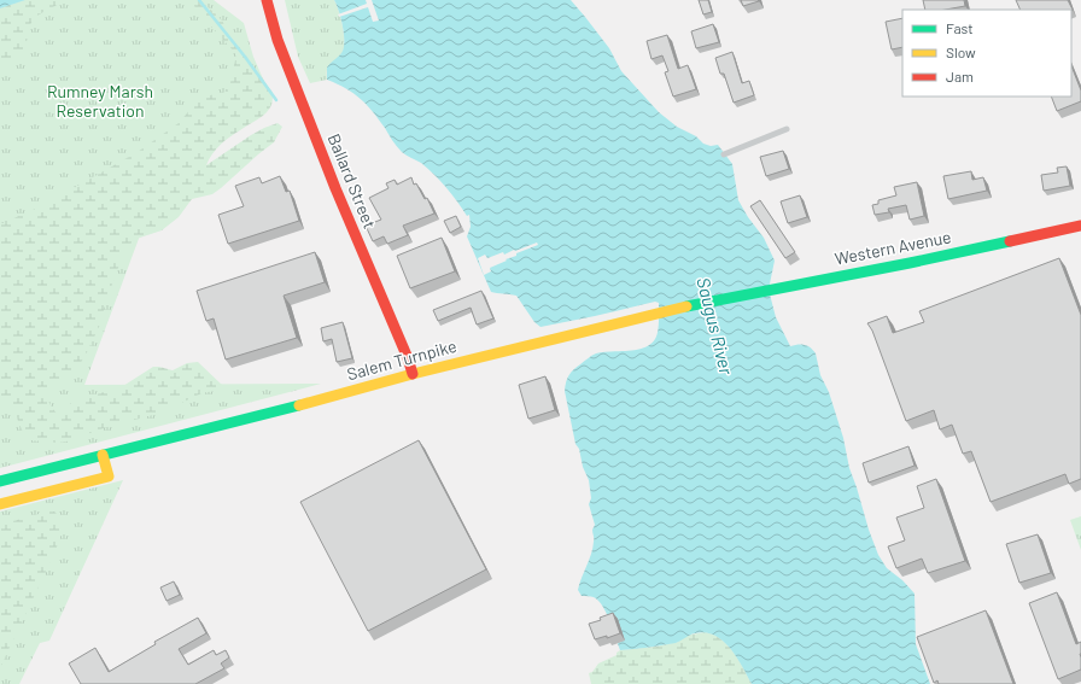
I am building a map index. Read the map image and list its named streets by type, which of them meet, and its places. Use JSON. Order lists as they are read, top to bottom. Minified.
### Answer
{"streets":{"main road":["Ballard Street","Western Avenue","Salem Turnpike"]},"crossings":[["Ballard Street","Salem Turnpike"],["Western Avenue","Salem Turnpike"]],"water":["Saugus River"],"parks":["Rumney Marsh Reservation"],"legend":["Fast","Slow","Jam"]}
